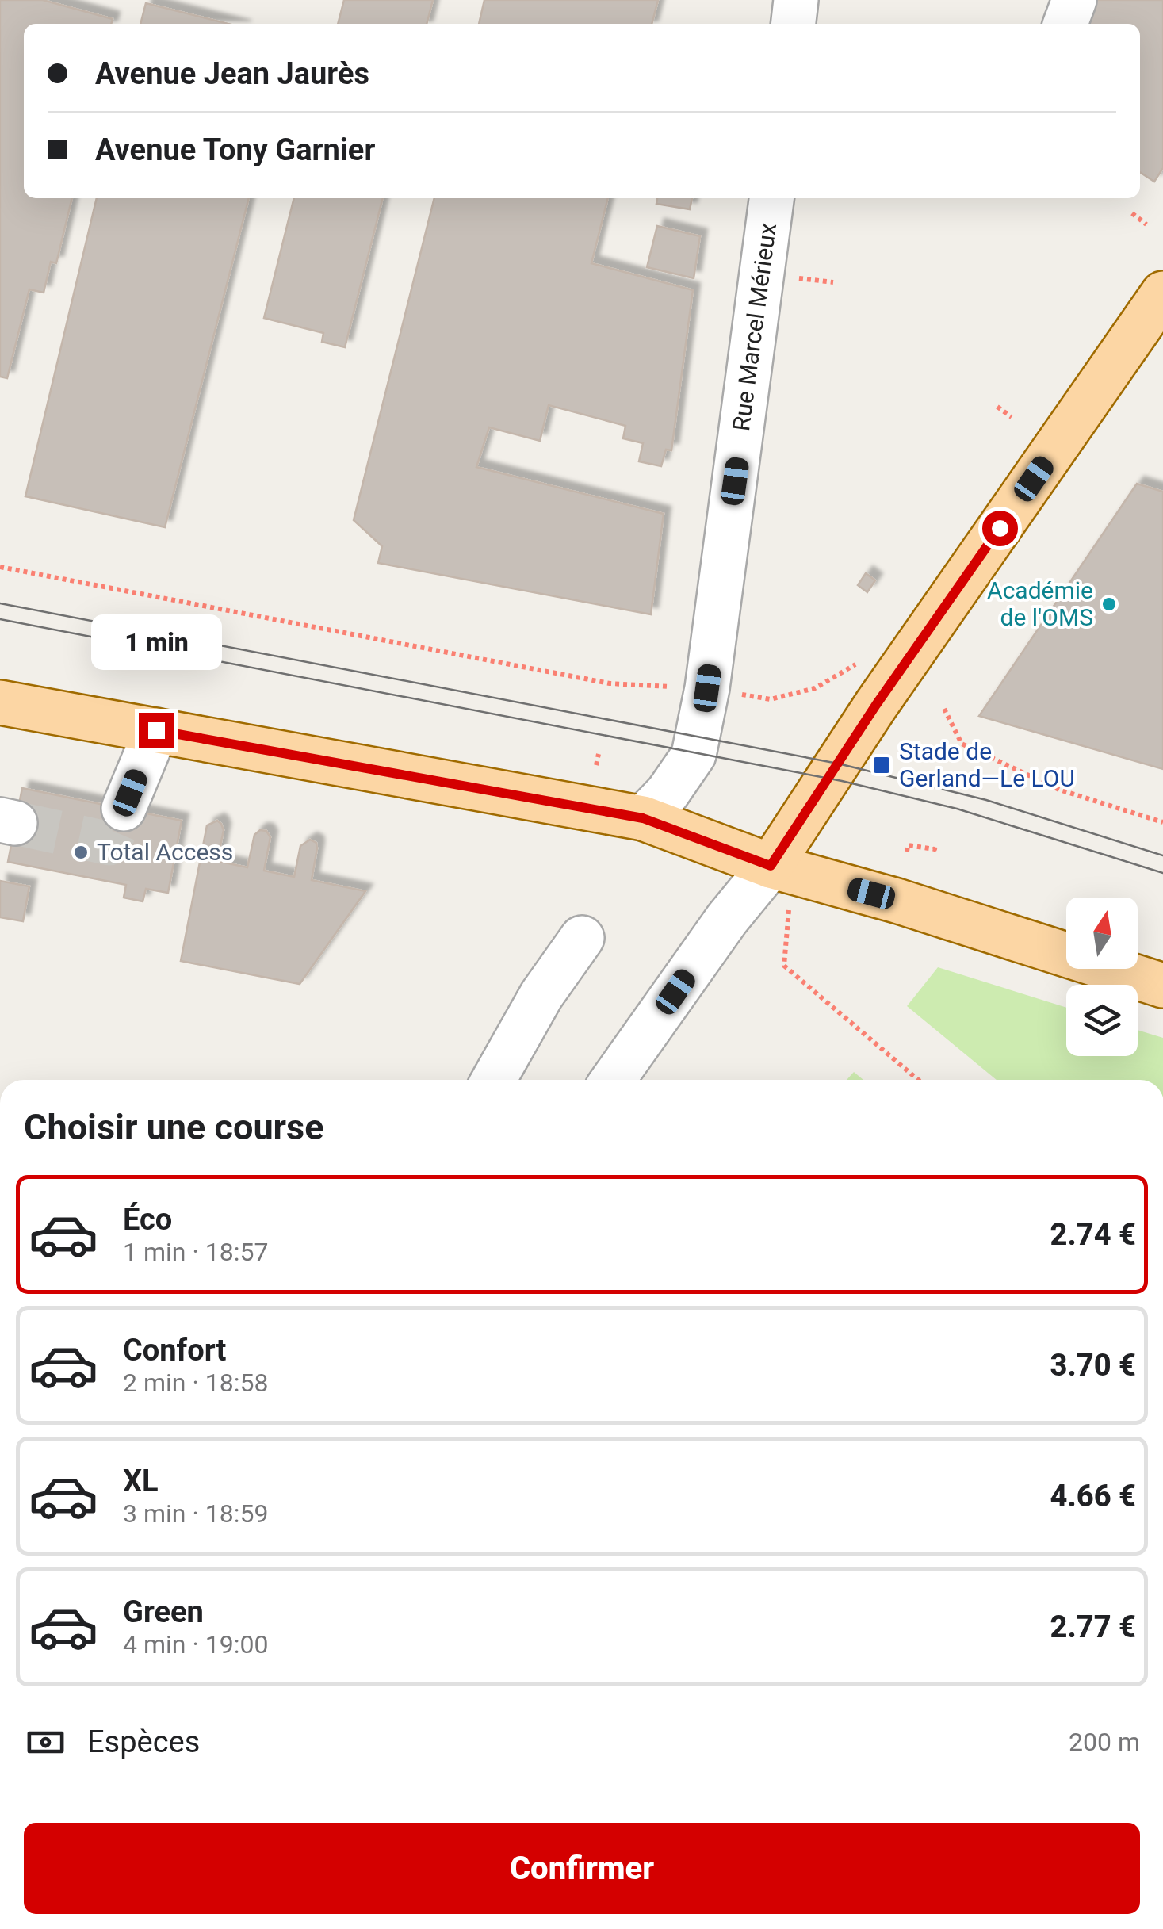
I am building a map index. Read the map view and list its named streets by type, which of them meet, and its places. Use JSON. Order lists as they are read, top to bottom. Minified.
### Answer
{"streets":{"street":["Rue Marcel Mérieux"]},"places":{"other":["Académie de l'OMS","Total Access"],"transit":["Stade de Gerland—Le LOU"]},"north":"top","page":{"banner":["Avenue Jean Jaurès","Avenue Tony Garnier"],"bubble":"1 min","heading":"Choisir une course","list":[{"name":"Éco","note":"1 min · 18:57","value":"2.74 €"},{"name":"Confort","note":"2 min · 18:58","value":"3.70 €"},{"name":"XL","note":"3 min · 18:59","value":"4.66 €"},{"name":"Green","note":"4 min · 19:00","value":"2.77 €"}],"pay":["Espèces","200 m"],"buttons":"Confirmer"}}
